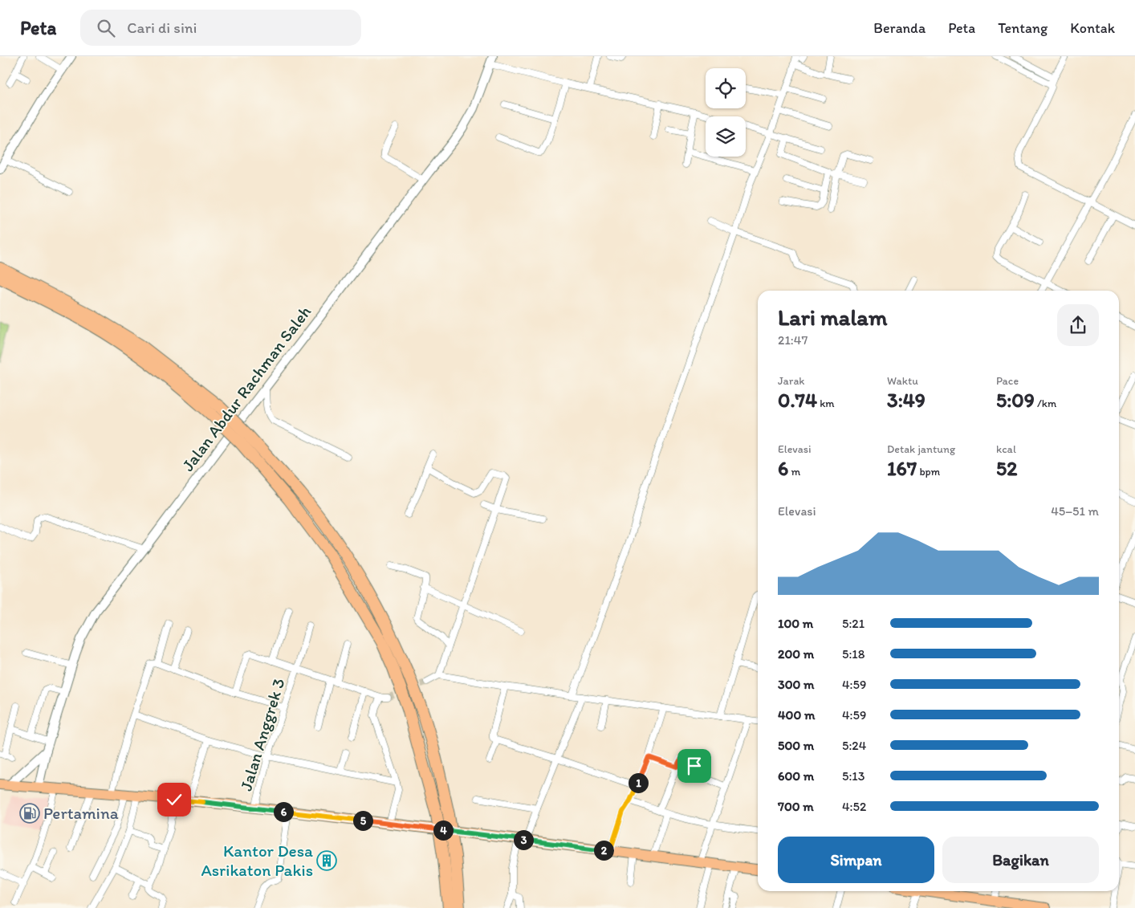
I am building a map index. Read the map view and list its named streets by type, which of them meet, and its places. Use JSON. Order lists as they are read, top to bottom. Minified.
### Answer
{"streets":{"street":["Jalan Abdur Rachman Saleh","Jalan Anggrek 3"]},"places":{"fuel station":["Pertamina"],"building":["Kantor Desa Asrikaton Pakis"]},"page":{"header":"Peta","search":"Cari di sini","nav":["Beranda","Peta","Tentang","Kontak"],"heading":["Lari malam","21:47"],"stats":[["Jarak","0.74 km"],["Waktu","3:49"],["Pace","5:09 /km"],["Elevasi","6 m"],["Detak jantung","167 bpm"],["kcal","52"]],"chart":["Elevasi","45–51 m"],"list":[{"name":"100 m","note":"5:21"},{"name":"200 m","note":"5:18"},{"name":"300 m","note":"4:59"},{"name":"400 m","note":"4:59"},{"name":"500 m","note":"5:24"},{"name":"600 m","note":"5:13"},{"name":"700 m","note":"4:52"}],"pins":["1","6","5","4","3","2"],"buttons":["Simpan","Bagikan"]}}
